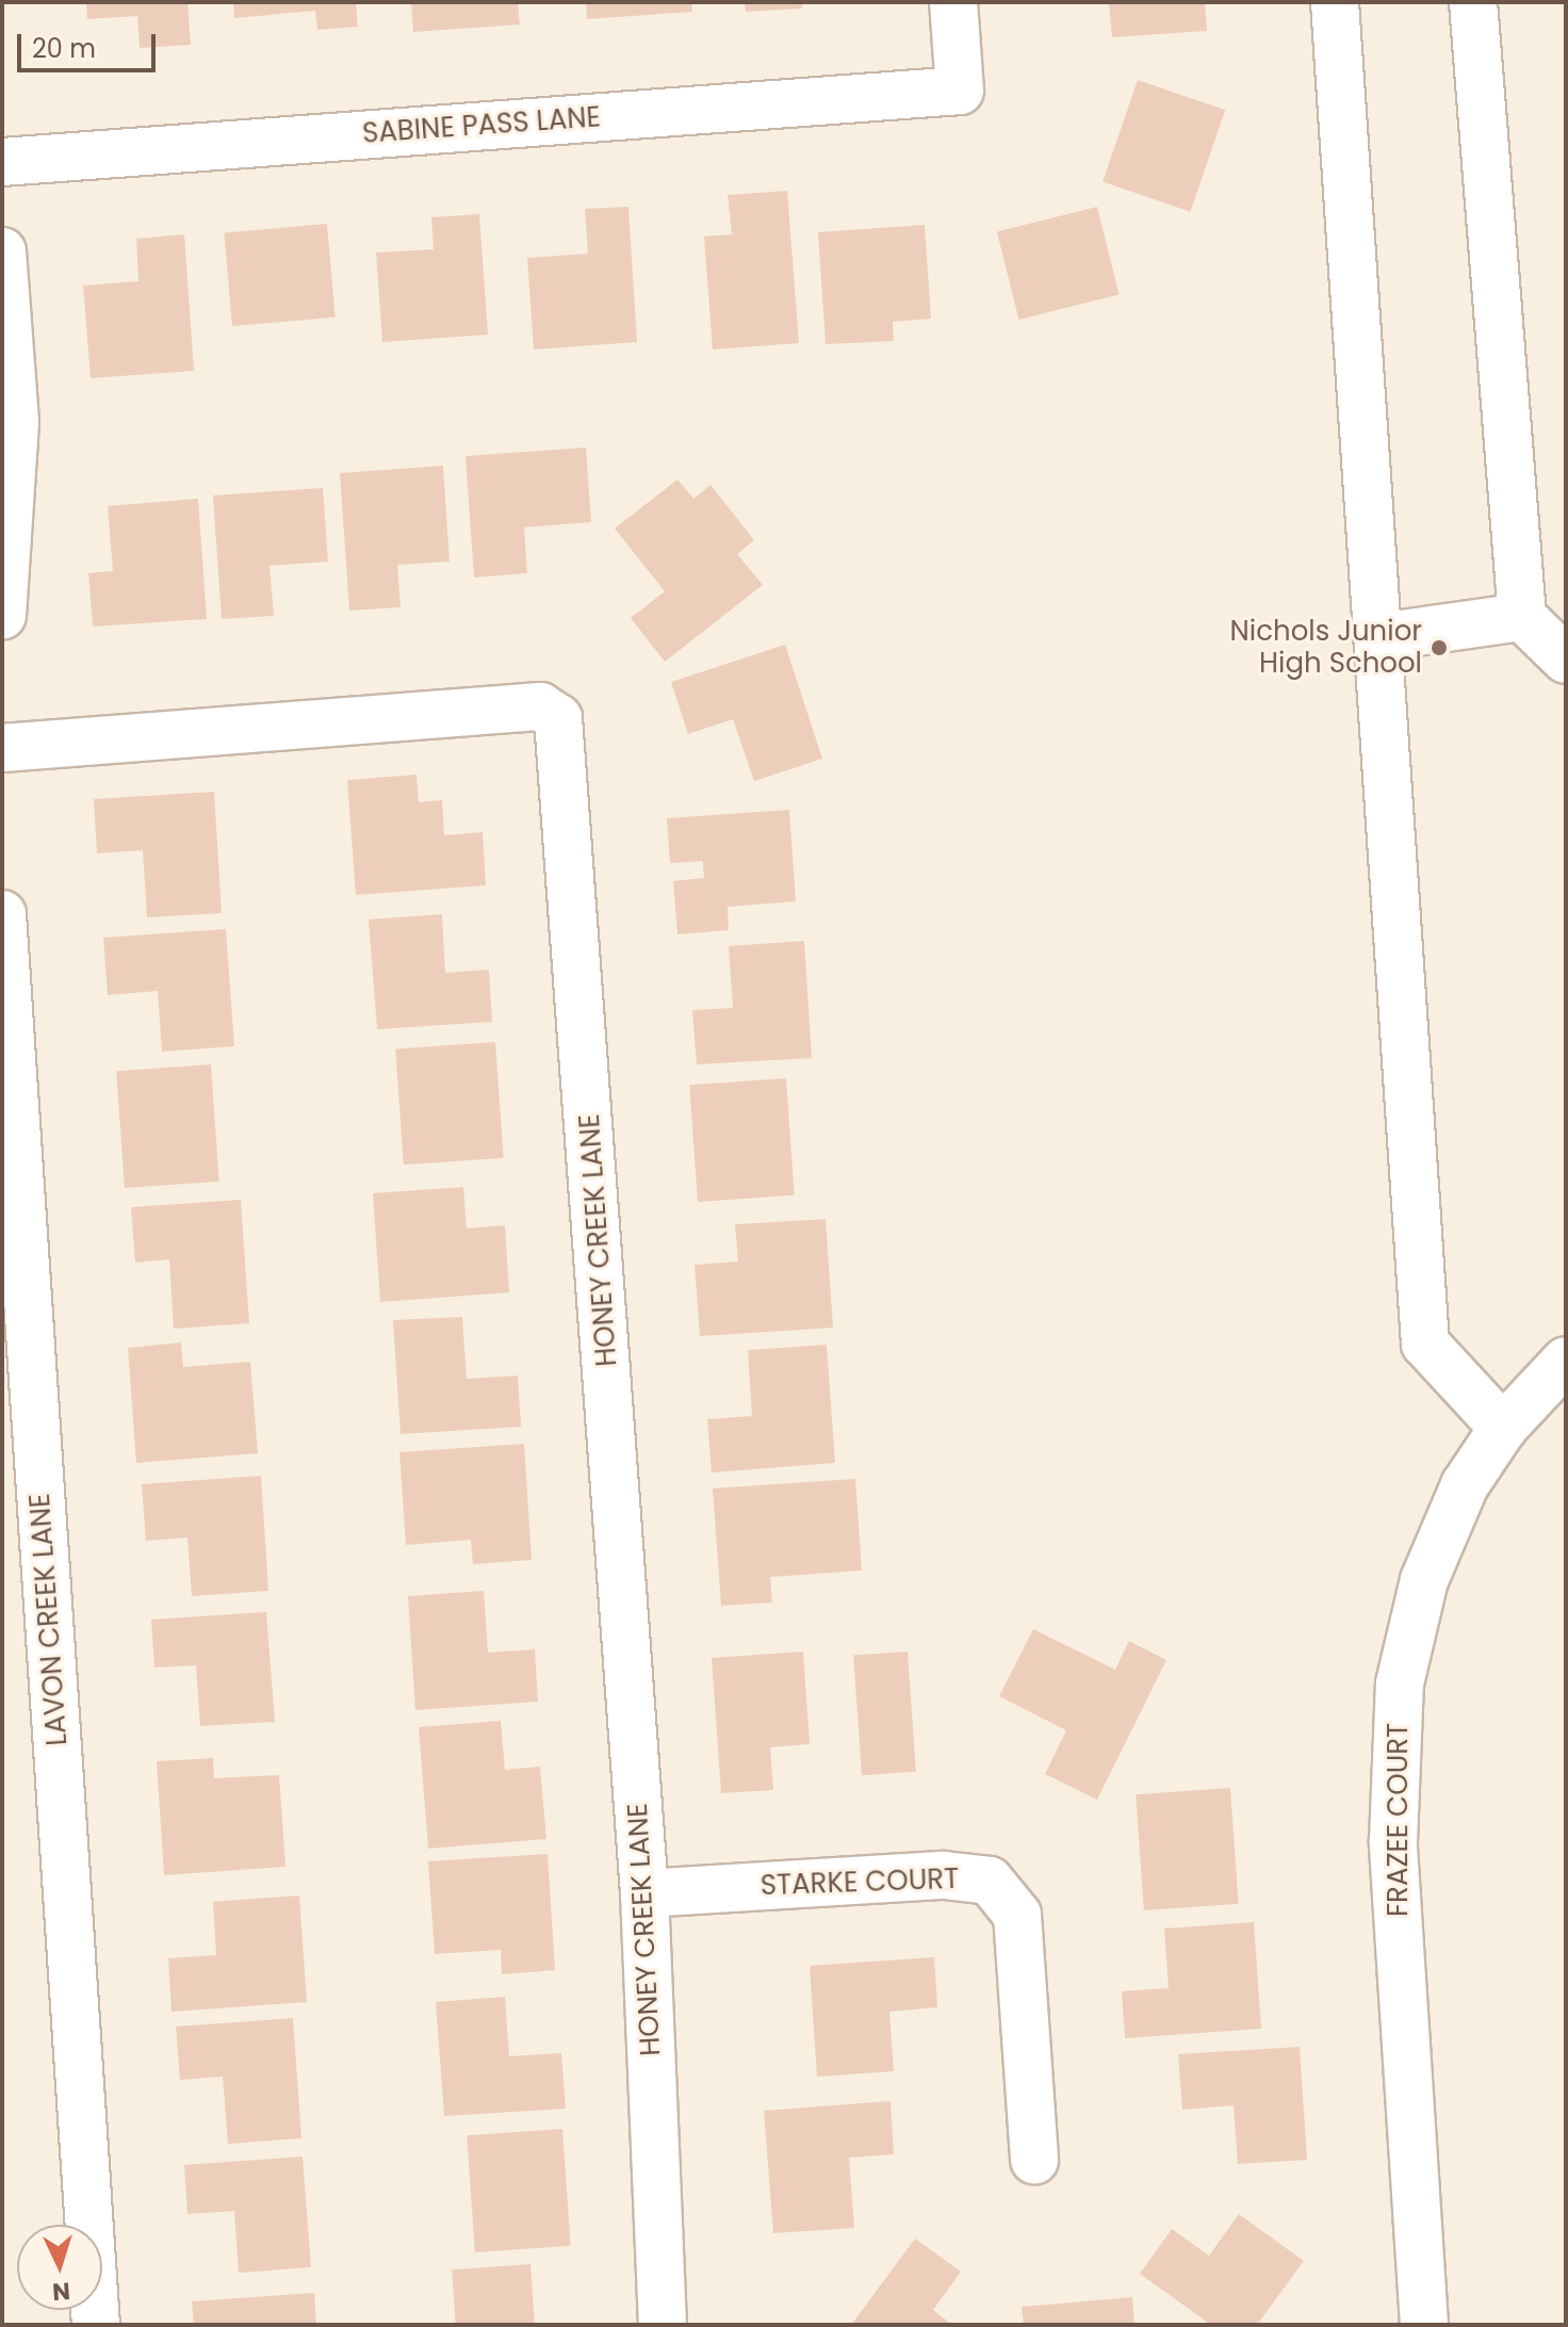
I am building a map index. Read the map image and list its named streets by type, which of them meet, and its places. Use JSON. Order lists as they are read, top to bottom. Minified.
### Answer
{"streets":{"street":["SABINE PASS LANE","HONEY CREEK LANE","LAVON CREEK LANE","FRAZEE COURT","STARKE COURT"]},"crossings":[["HONEY CREEK LANE","STARKE COURT"]],"places":["Nichols Junior High School"],"scale_bar":"20 m","north":"bottom"}
